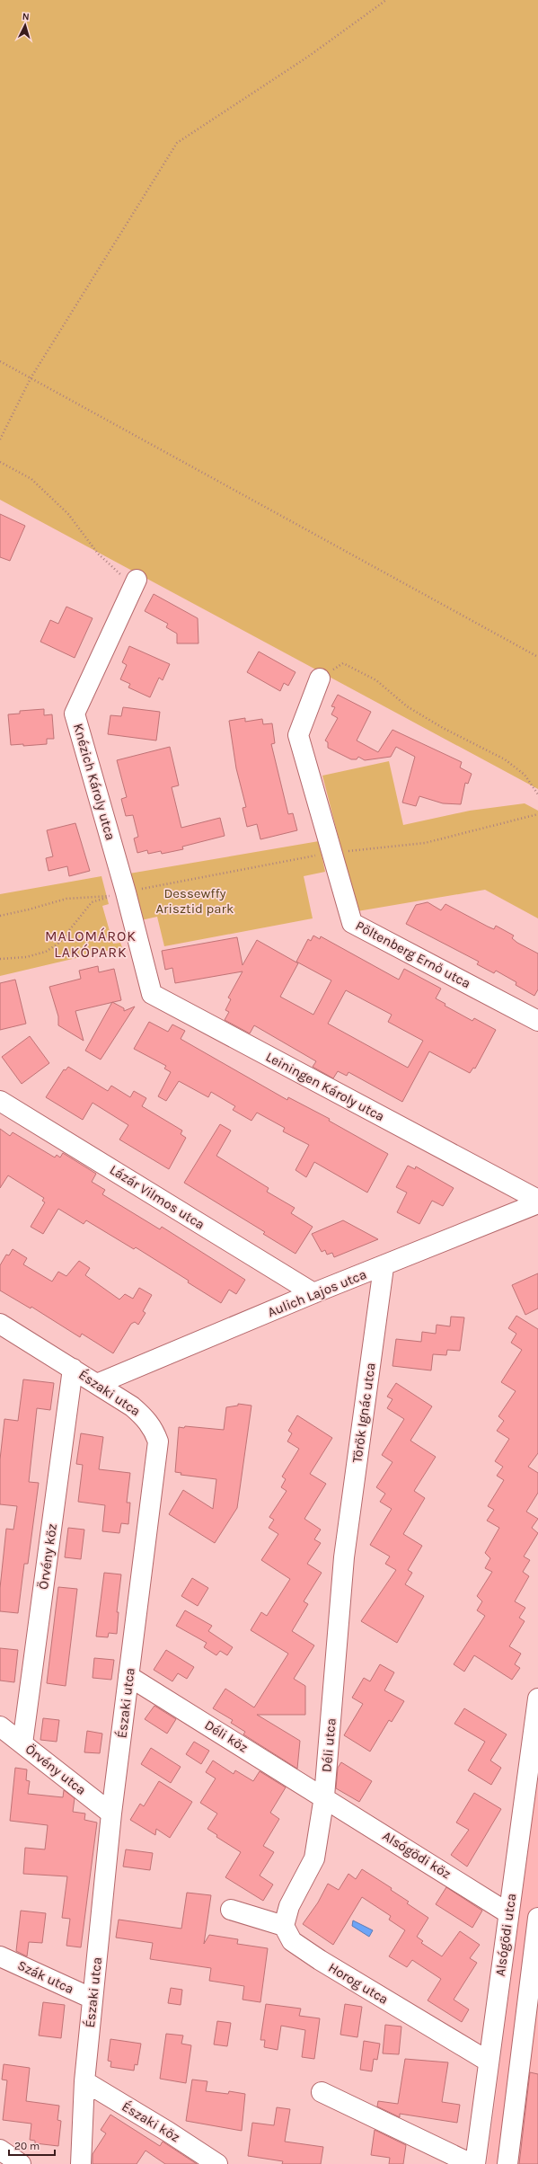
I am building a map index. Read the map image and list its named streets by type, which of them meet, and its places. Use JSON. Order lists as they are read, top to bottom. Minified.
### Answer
{"streets":{"street":["Knézich Károly utca","Pöltenberg Ernő utca","Leiningen Károly utca","Lázár Vilmos utca","Aulich Lajos utca","Északi utca","Török Ignác utca","Örvény köz","Déli köz","Déli utca","Örvény utca","Alsógödi köz","Alsógödi utca","Szák utca","Horog utca","Északi köz"]},"crossings":[["Knézich Károly utca","Leiningen Károly utca"],["Lázár Vilmos utca","Aulich Lajos utca"],["Aulich Lajos utca","Északi utca"],["Aulich Lajos utca","Török Ignác utca"],["Északi utca","Örvény köz"],["Északi utca","Déli köz"],["Északi utca","Örvény utca"],["Északi utca","Szák utca"],["Északi utca","Északi köz"],["Török Ignác utca","Déli utca"],["Örvény köz","Örvény utca"],["Déli köz","Déli utca"],["Déli köz","Alsógödi köz"],["Déli utca","Alsógödi köz"],["Déli utca","Horog utca"],["Alsógödi köz","Alsógödi utca"],["Alsógödi utca","Horog utca"]],"districts":["MALOMÁROK LAKÓPARK"],"parks":["Dessewffy Arisztid park"],"scale_bar":"20 m","north":"top"}
